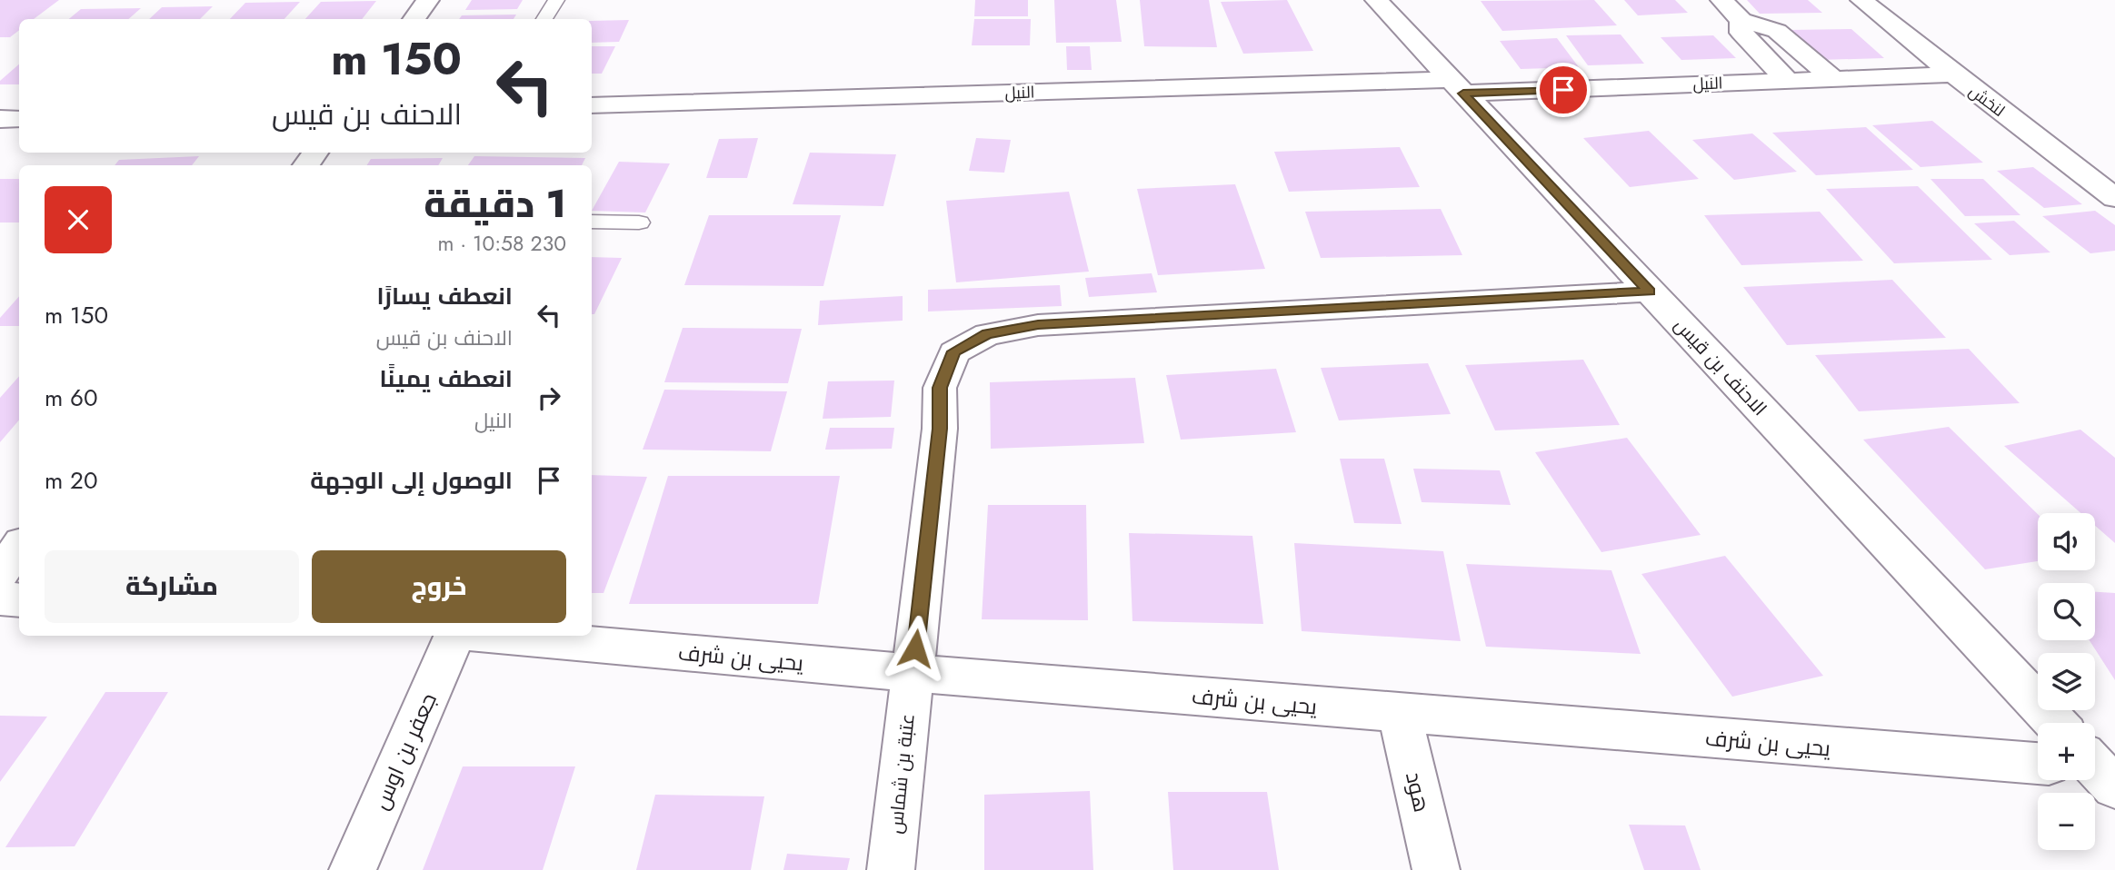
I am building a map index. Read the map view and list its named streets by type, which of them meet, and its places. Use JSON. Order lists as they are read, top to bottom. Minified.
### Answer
{"streets":{"street":["النيل","لنخش","الاحنف بن قيس","يحيى بن شرف","جعفر بن اوس","عتبة بن شماس","هود"]},"crossings":[["النيل","لنخش"],["النيل","الاحنف بن قيس"],["الاحنف بن قيس","عتبة بن شماس"],["يحيى بن شرف","عتبة بن شماس"],["يحيى بن شرف","هود"]],"page":{"turn":["150 m","الاحنف بن قيس"],"heading":["1 دقيقة","230 m · 10:58"],"list":[{"name":"انعطف يسارًا","note":"الاحنف بن قيس","value":"150 m"},{"name":"انعطف يمينًا","note":"النيل","value":"60 m"},{"name":"الوصول إلى الوجهة","value":"20 m"}],"map_buttons":["+","−"],"buttons":["خروج","مشاركة"]}}
